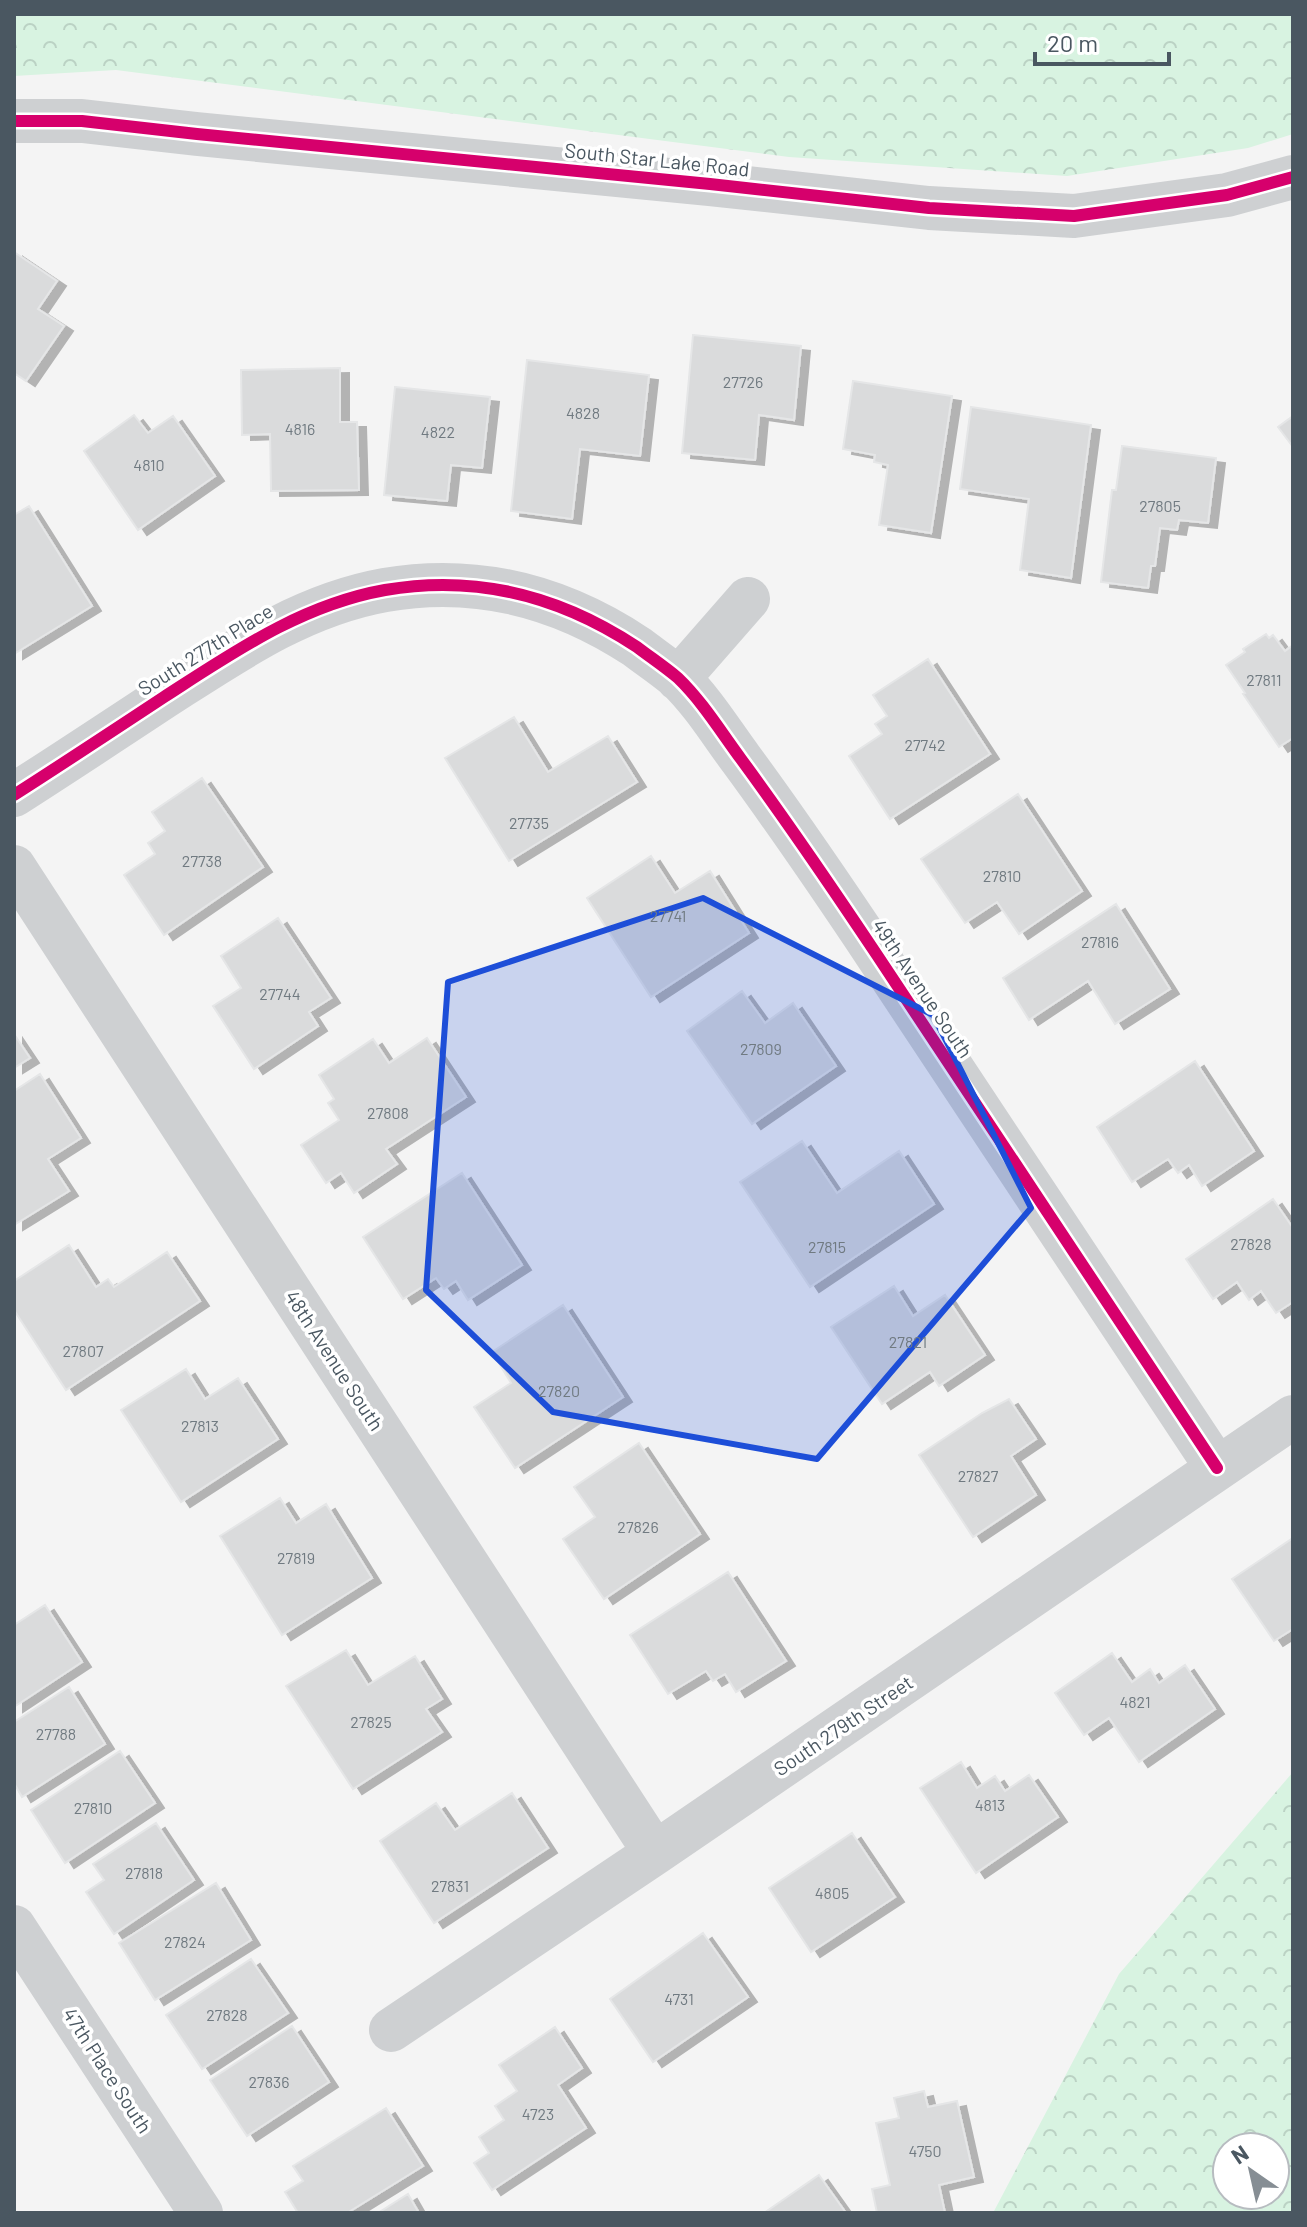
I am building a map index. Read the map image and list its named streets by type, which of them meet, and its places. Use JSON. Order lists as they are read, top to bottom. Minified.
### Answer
{"streets":{"street":["South Star Lake Road","South 277th Place","49th Avenue South","48th Avenue South","South 279th Street","47th Place South"]},"crossings":[["South 277th Place","49th Avenue South"],["49th Avenue South","South 279th Street"],["48th Avenue South","South 279th Street"]],"house_numbers":["27726","4828","4816","4822","4810","27805","27811","27742","27735","27738","27810","27741","27816","27744","27809","27808","27828","27815","27821","27807","27820","27813","27827","27826","27819","4821","27825","27788","4813","27810","27818","27831","4805","27824","4731","27828","27836","4723","4750"],"scale_bar":"20 m","north":"top left"}
